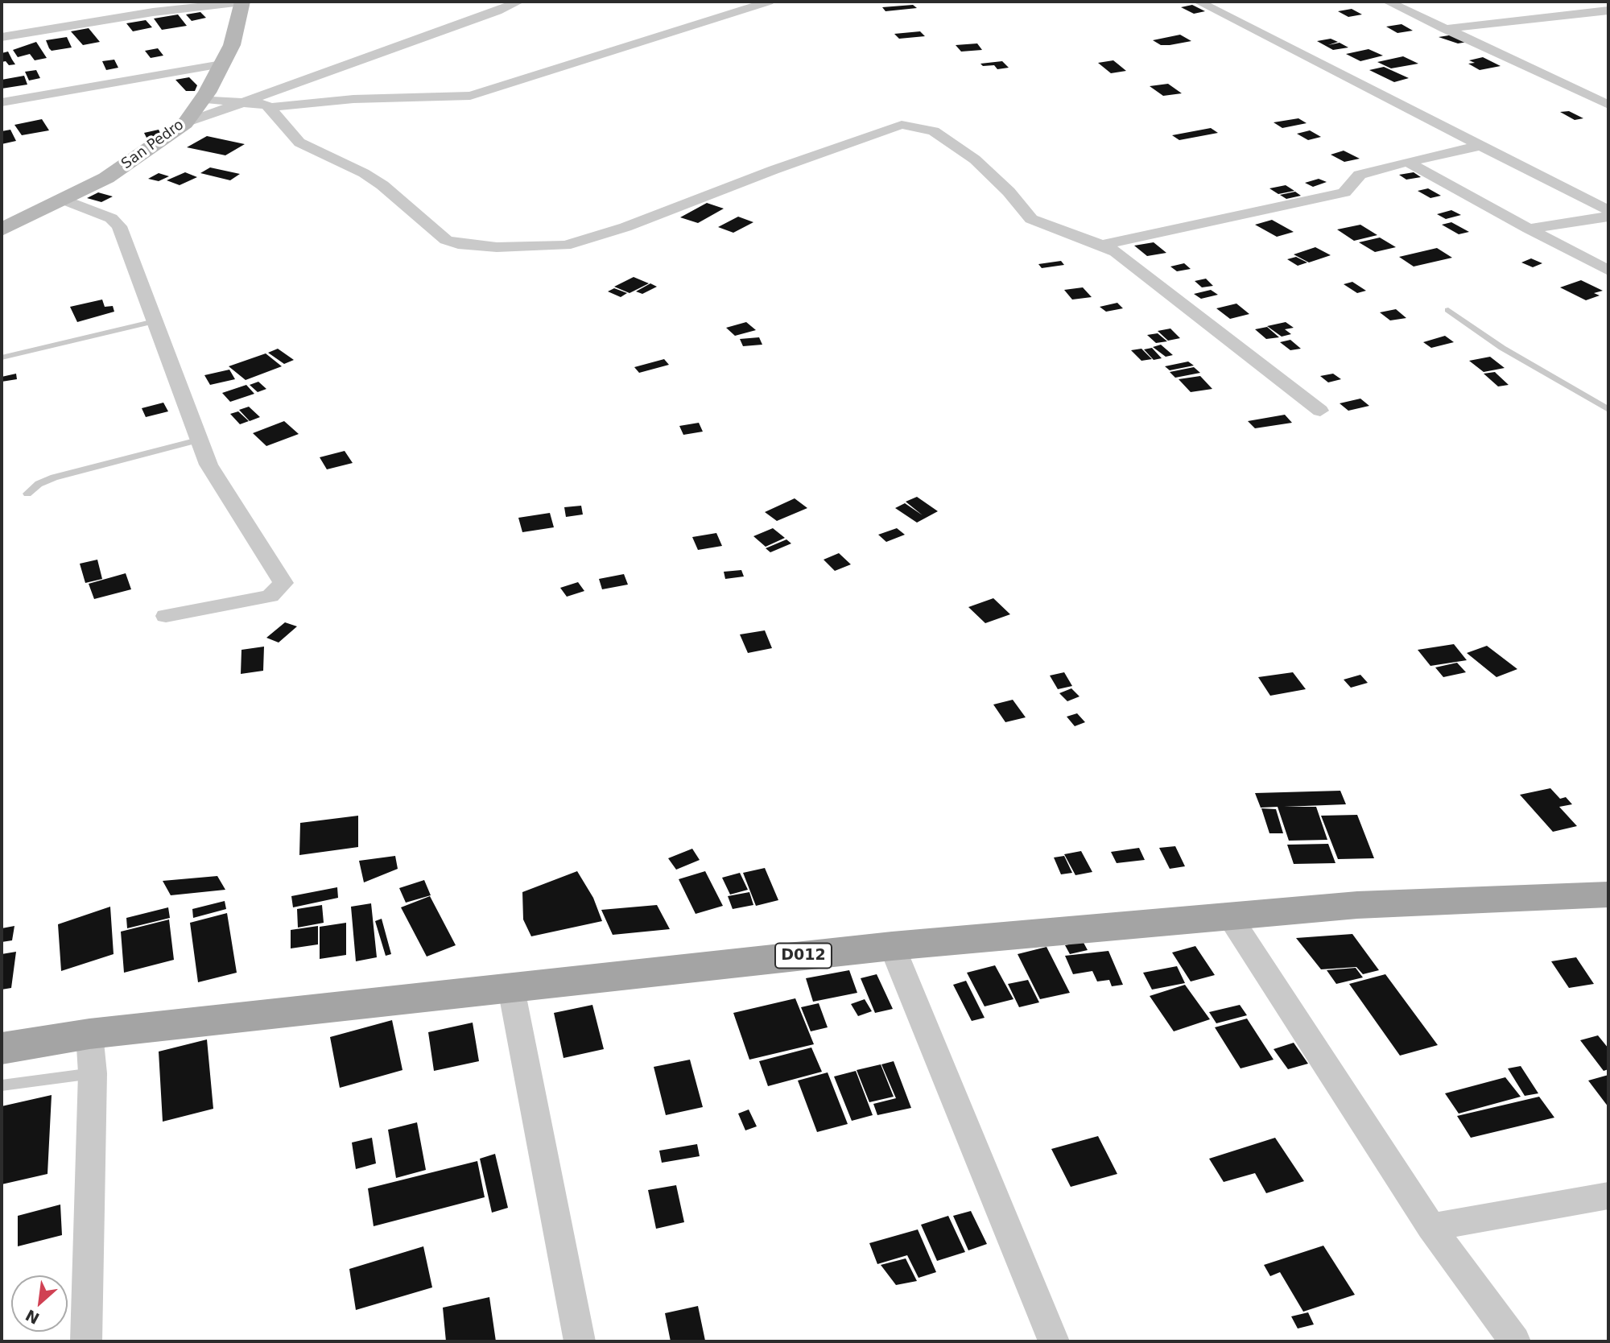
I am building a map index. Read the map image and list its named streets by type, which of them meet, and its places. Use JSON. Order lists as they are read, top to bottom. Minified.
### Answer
{"streets":{"main road":["D012"],"street":["San Pedro"]},"north":"bottom left"}
